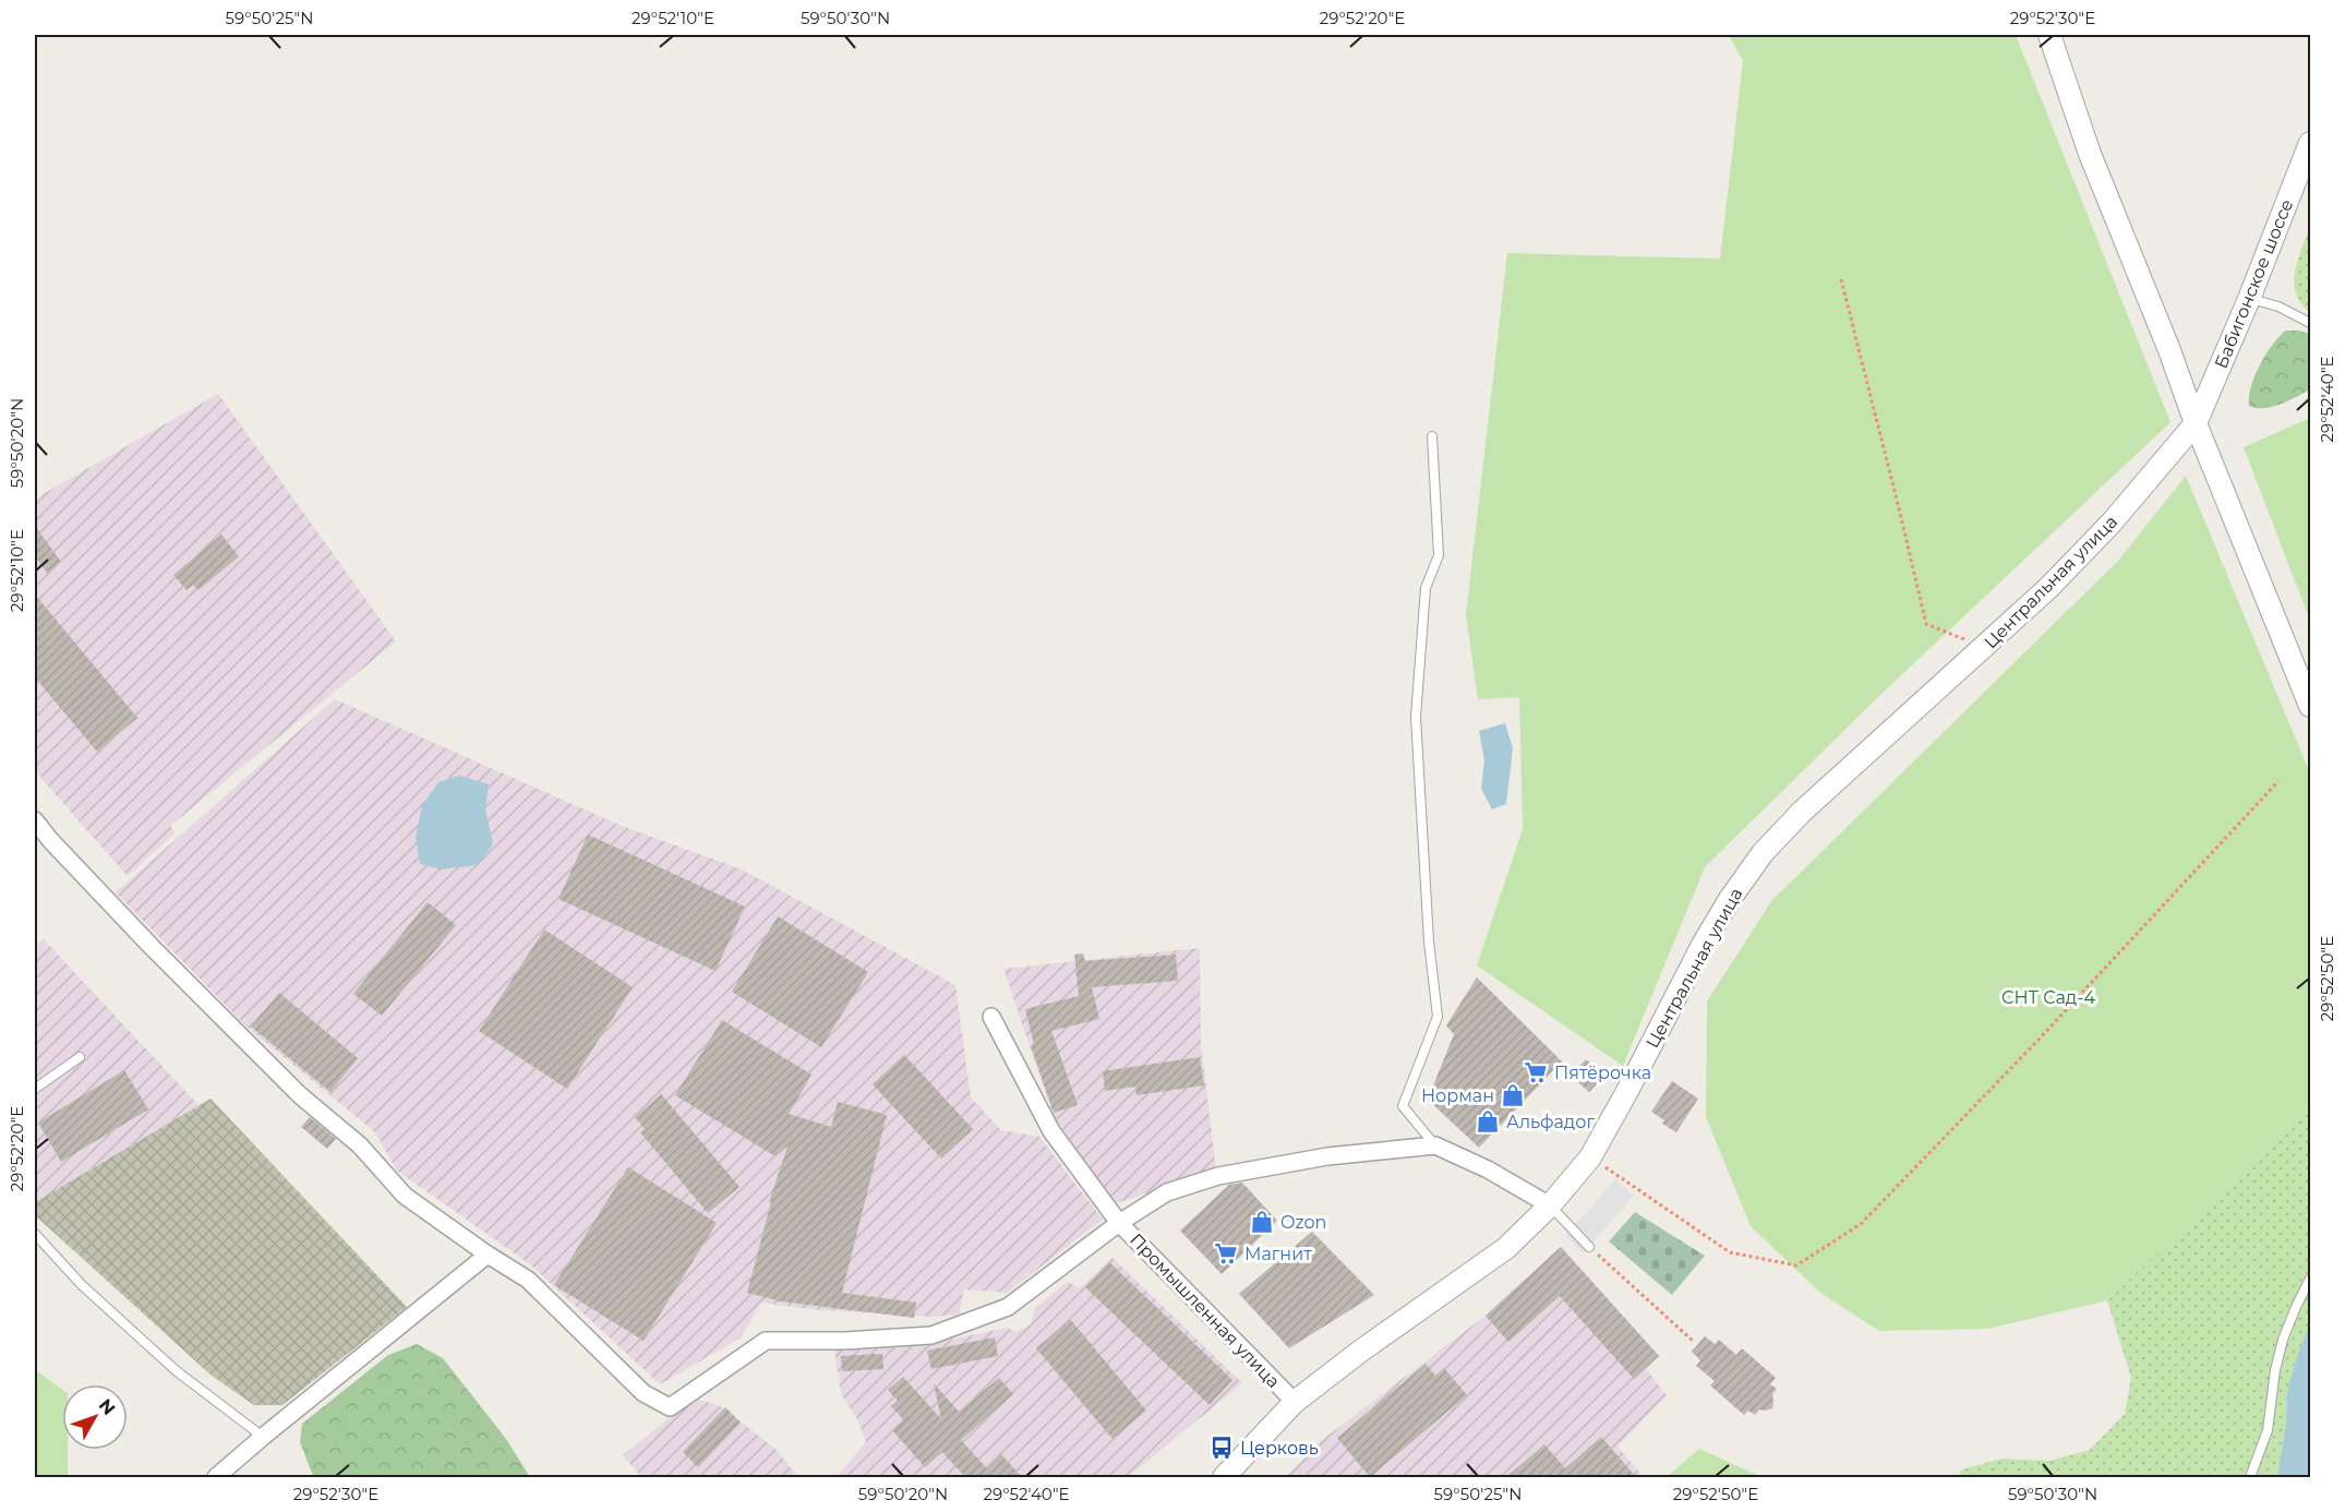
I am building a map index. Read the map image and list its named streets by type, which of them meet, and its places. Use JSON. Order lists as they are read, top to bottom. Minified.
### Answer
{"streets":{"street":["Бабигонское шоссе","Центральная улица","Промышленная улица"]},"crossings":[["Бабигонское шоссе","Центральная улица"],["Центральная улица","Промышленная улица"]],"parks":["СНТ Сад-4"],"places":{"supermarket":["Пятёрочка","Магнит"],"shop":["Норман","Альфадог","Ozon"],"bus stop":["Церковь"]},"north":"top right","coordinates":["59°50'25\"N","29°52'10\"E","59°50'30\"N","29°52'20\"E","29°52'30\"E","29°52'40\"E","59°50'20\"N","29°52'50\"E"]}
